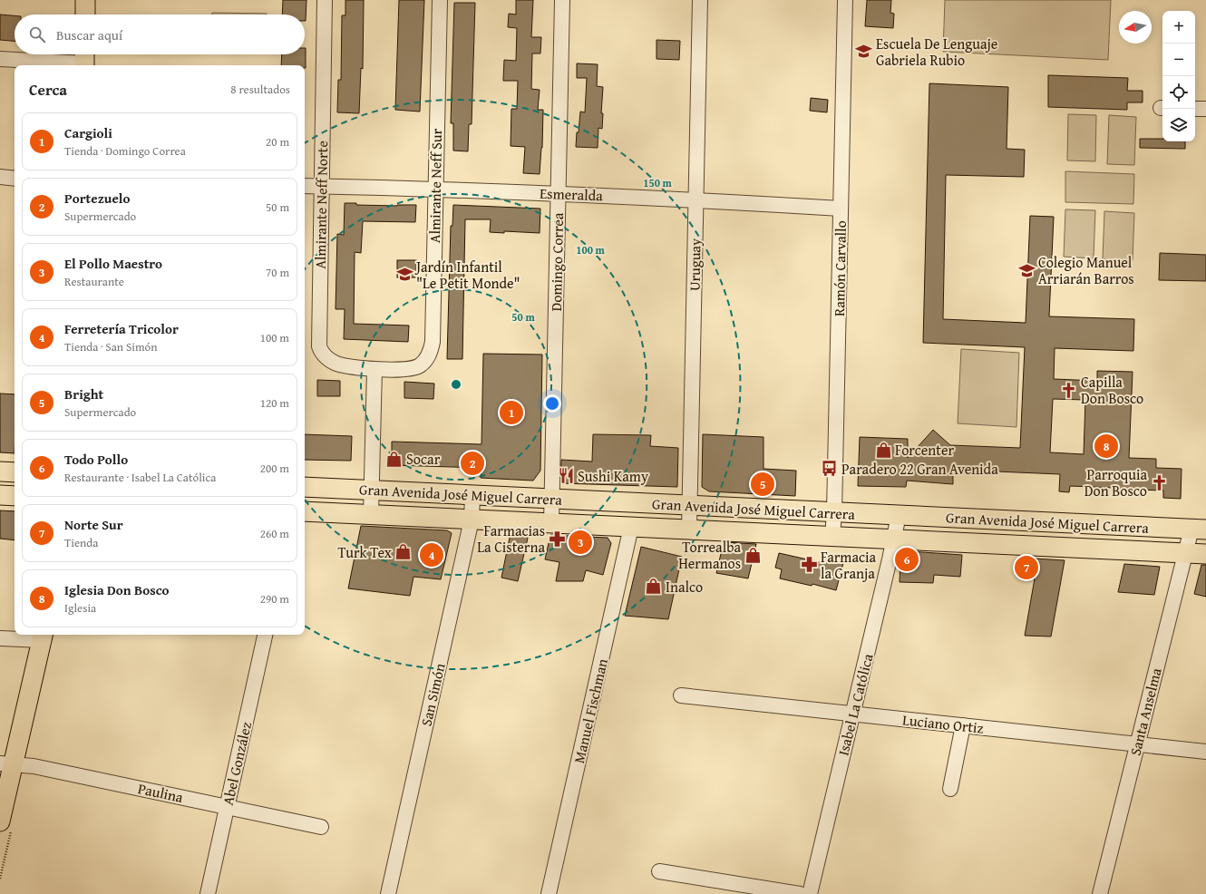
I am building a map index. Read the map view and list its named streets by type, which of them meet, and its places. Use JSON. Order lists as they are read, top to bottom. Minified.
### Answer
{"streets":{"main road":["Gran Avenida José Miguel Carrera"],"street":["Almirante Neff Sur","Esmeralda","Almirante Neff Norte","Domingo Correa","Uruguay","Ramón Carvallo","San Simón","Isabel La Católica","Manuel Fischman","Santa Anselma","Luciano Ortiz","Abel González","Paulina"]},"crossings":[["Almirante Neff Sur","Esmeralda"],["Almirante Neff Sur","Almirante Neff Norte"],["Esmeralda","Almirante Neff Norte"],["Esmeralda","Domingo Correa"],["Esmeralda","Uruguay"],["Esmeralda","Ramón Carvallo"],["Domingo Correa","Gran Avenida José Miguel Carrera"],["Uruguay","Gran Avenida José Miguel Carrera"],["Ramón Carvallo","Gran Avenida José Miguel Carrera"],["Gran Avenida José Miguel Carrera","San Simón"],["Gran Avenida José Miguel Carrera","Isabel La Católica"],["Gran Avenida José Miguel Carrera","Manuel Fischman"],["Gran Avenida José Miguel Carrera","Santa Anselma"],["Isabel La Católica","Luciano Ortiz"],["Santa Anselma","Luciano Ortiz"],["Abel González","Paulina"]],"places":{"school or university":["Escuela De Lenguaje Gabriela Rubio","Colegio Manuel Arriarán Barros","Jardín Infantil \"Le Petit Monde\""],"church":["Capilla Don Bosco","Parroquia Don Bosco"],"shop":["Forcenter","Socar","Turk Tex","Torrealba Hermanos","Inalco"],"bus stop":["Paradero 22 Gran Avenida"],"restaurant":["Sushi Kamy"],"pharmacy":["Farmacias La Cisterna","Farmacia la Granja"]},"north":"left","page":{"map_buttons":["+","−"],"search":"Buscar aquí","heading":["Cerca","8 resultados"],"list":[{"mark":"1","name":"Cargioli","note":"Tienda · Domingo Correa","value":"20 m"},{"mark":"2","name":"Portezuelo","note":"Supermercado","value":"50 m"},{"mark":"3","name":"El Pollo Maestro","note":"Restaurante","value":"70 m"},{"mark":"4","name":"Ferretería Tricolor","note":"Tienda · San Simón","value":"100 m"},{"mark":"5","name":"Bright","note":"Supermercado","value":"120 m"},{"mark":"6","name":"Todo Pollo","note":"Restaurante · Isabel La Católica","value":"200 m"},{"mark":"7","name":"Norte Sur","note":"Tienda","value":"260 m"},{"mark":"8","name":"Iglesia Don Bosco","note":"Iglesia","value":"290 m"}],"pins":["1","8","2","5","3","4","6","7"]},"rings":["150 m","100 m","50 m"]}
